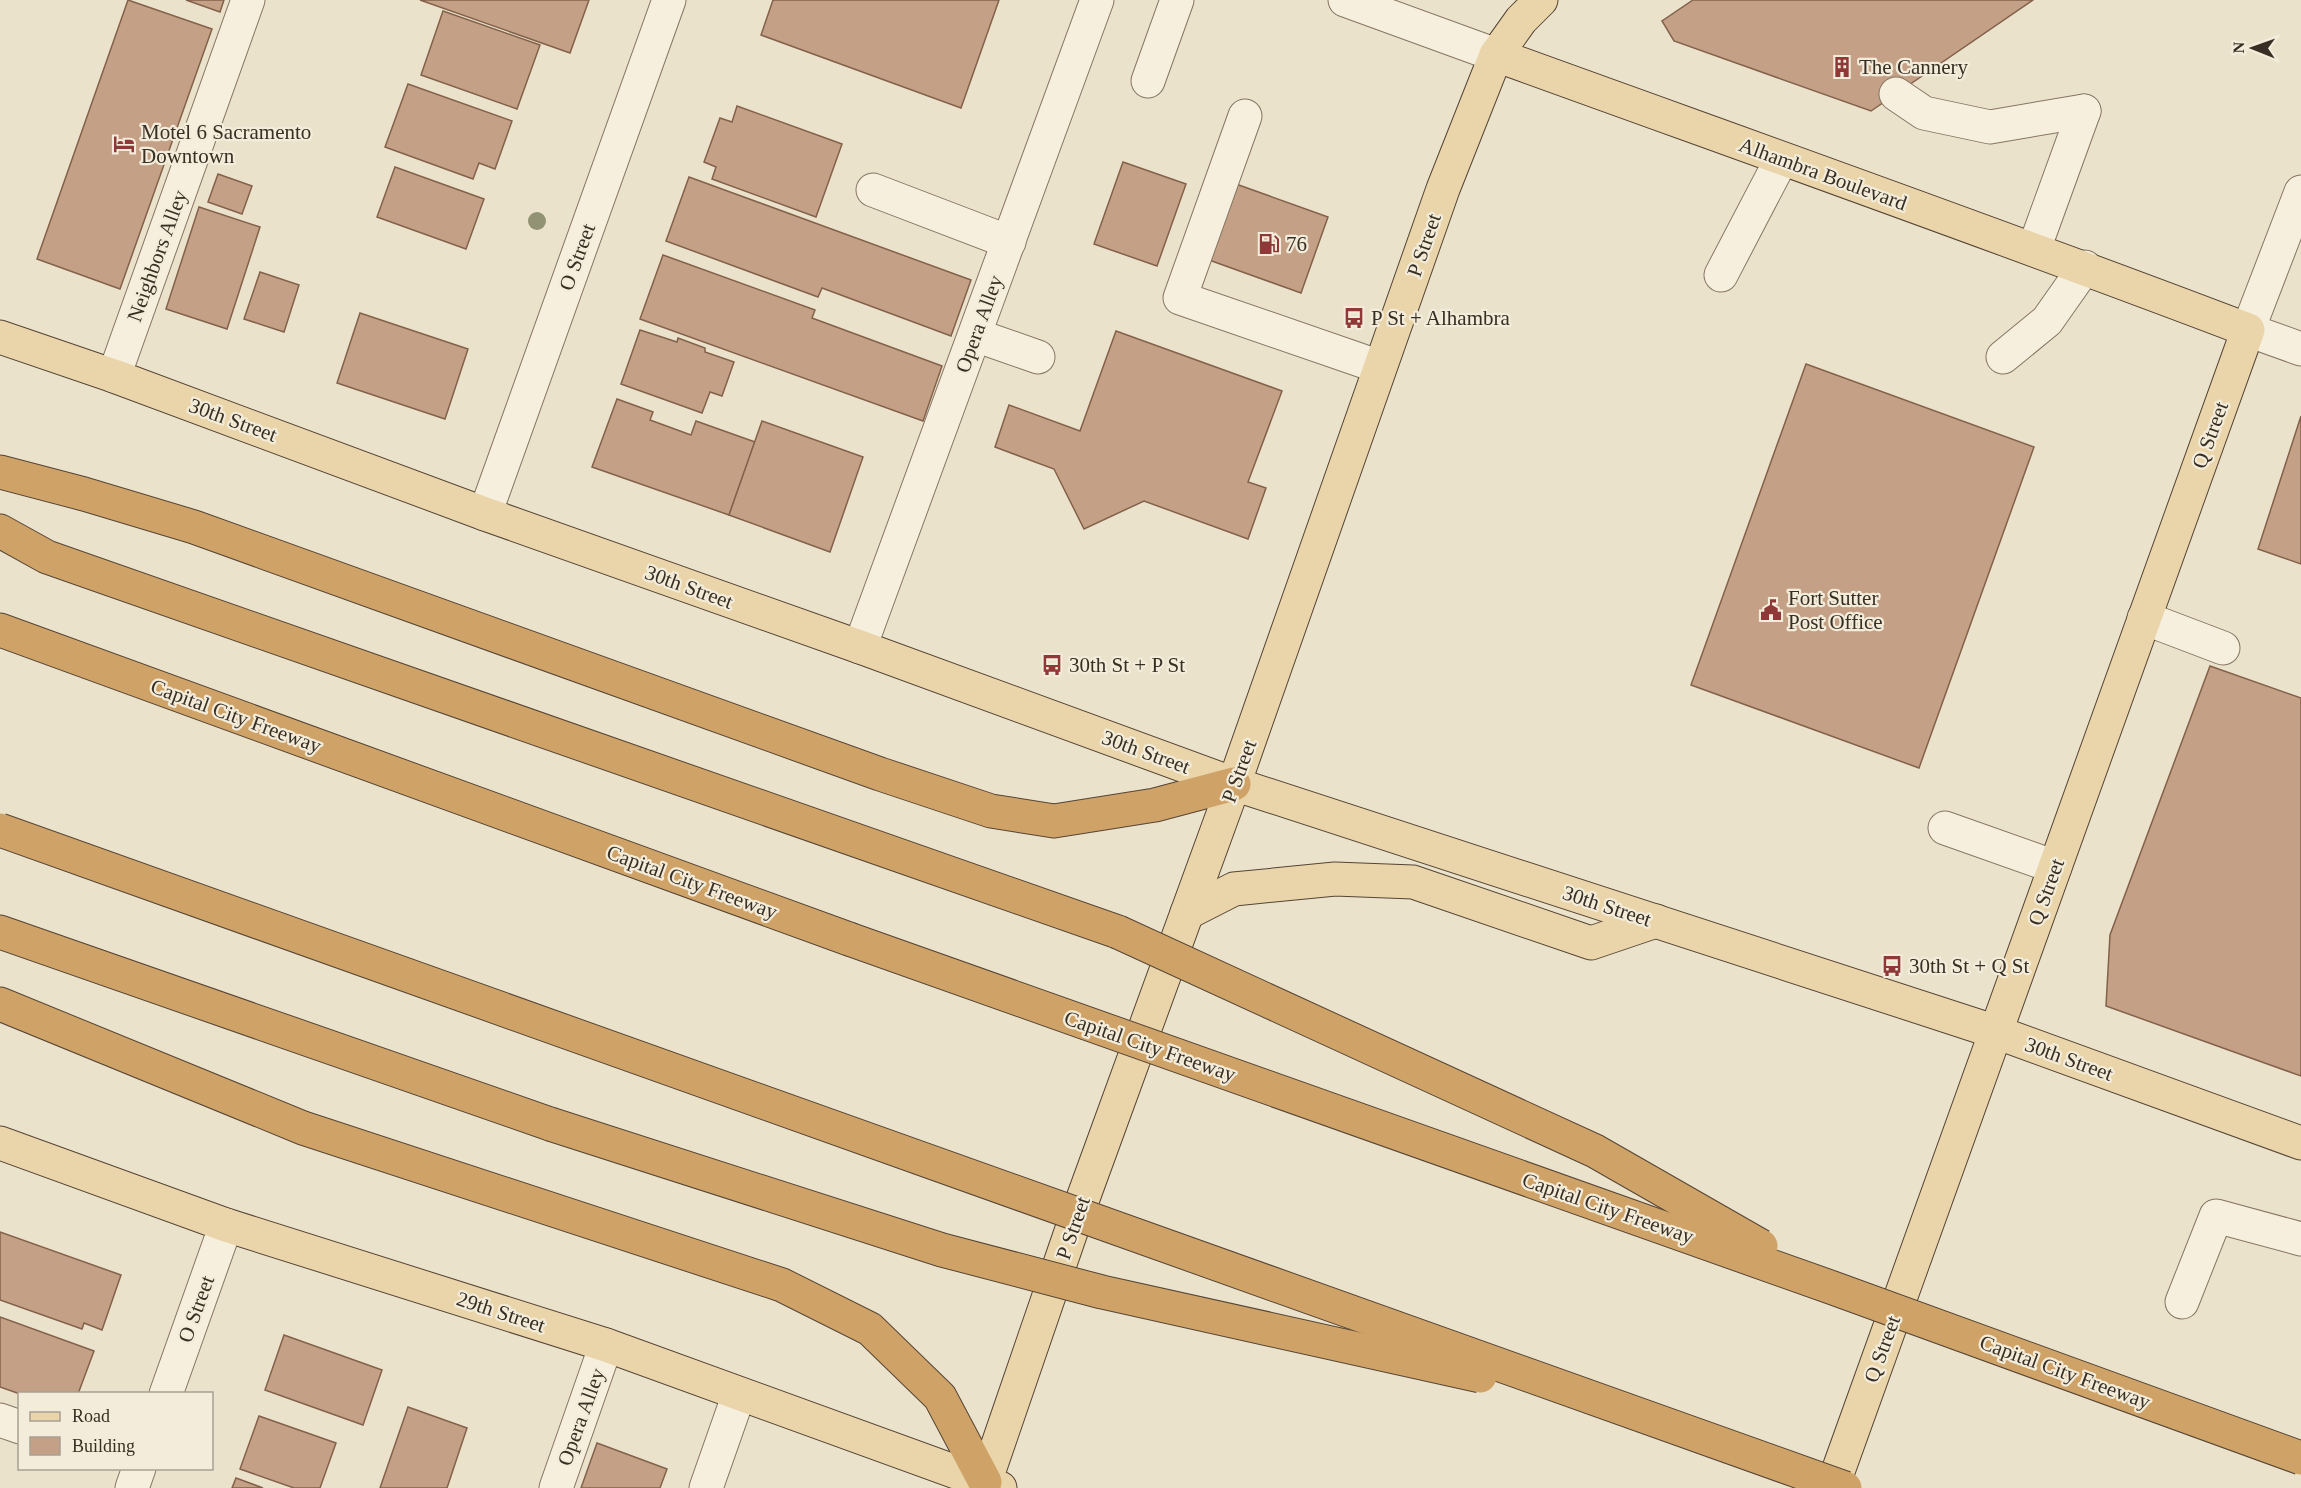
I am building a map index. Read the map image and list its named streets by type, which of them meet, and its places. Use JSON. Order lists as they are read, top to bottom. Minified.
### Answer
{"streets":{"highway":["Capital City Freeway"],"main road":["Alhambra Boulevard","P Street","30th Street","Q Street","29th Street"],"street":["Neighbors Alley","O Street","Opera Alley"]},"crossings":[["Alhambra Boulevard","P Street"],["Alhambra Boulevard","Q Street"],["P Street","30th Street"],["P Street","29th Street"],["Neighbors Alley","30th Street"],["O Street","30th Street"],["O Street","29th Street"],["Opera Alley","30th Street"],["Opera Alley","29th Street"],["30th Street","Q Street"]],"places":{"building":["The Cannery"],"hotel":["Motel 6 Sacramento Downtown"],"fuel station":["76"],"bus stop":["P St + Alhambra","30th St + P St","30th St + Q St"],"public building":["Fort Sutter Post Office"]},"legend":["Road","Building"],"north":"left"}
